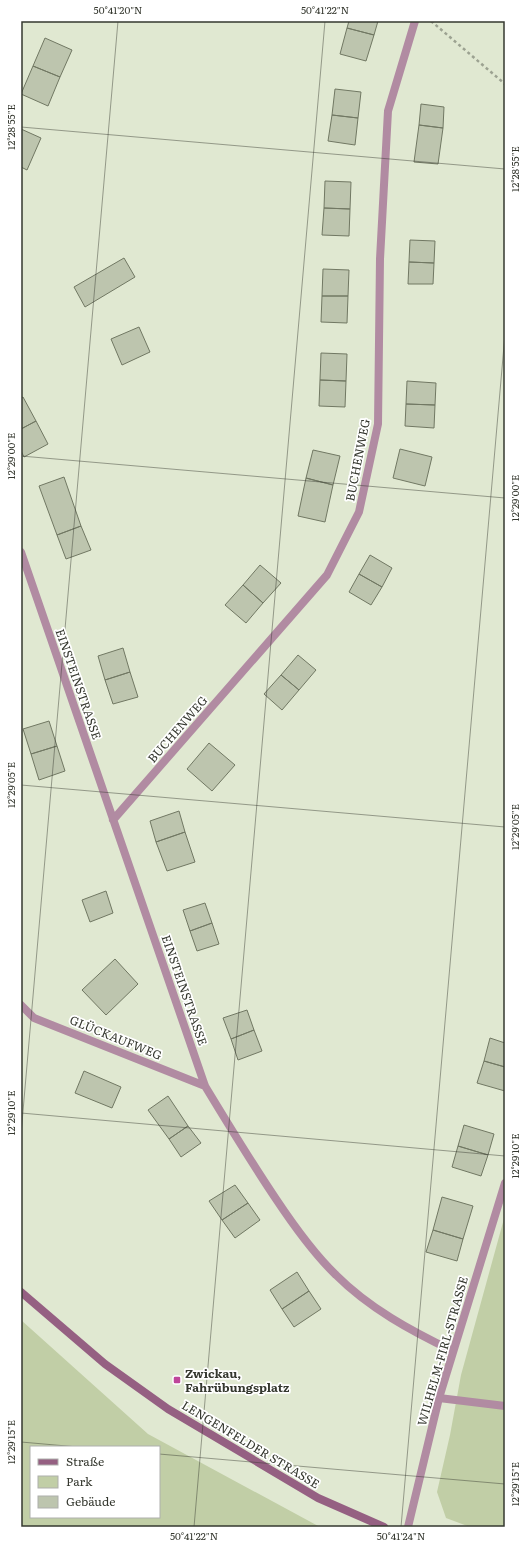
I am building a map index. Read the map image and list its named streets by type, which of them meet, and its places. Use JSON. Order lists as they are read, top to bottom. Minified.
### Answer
{"streets":{"main road":["LENGENFELDER STRASSE"],"street":["BUCHENWEG","EINSTEINSTRASSE","GLÜCKAUFWEG","WILHELM-FIRL-STRASSE"]},"crossings":[["BUCHENWEG","EINSTEINSTRASSE"],["EINSTEINSTRASSE","GLÜCKAUFWEG"],["EINSTEINSTRASSE","WILHELM-FIRL-STRASSE"]],"places":{"transit":["Zwickau, Fahrübungsplatz"]},"legend":["Straße","Park","Gebäude"],"coordinates":["50°41'20\"N","50°41'22\"N","12°28'55\"E","12°29'00\"E","12°29'05\"E","12°29'10\"E","12°29'15\"E","50°41'24\"N"]}
